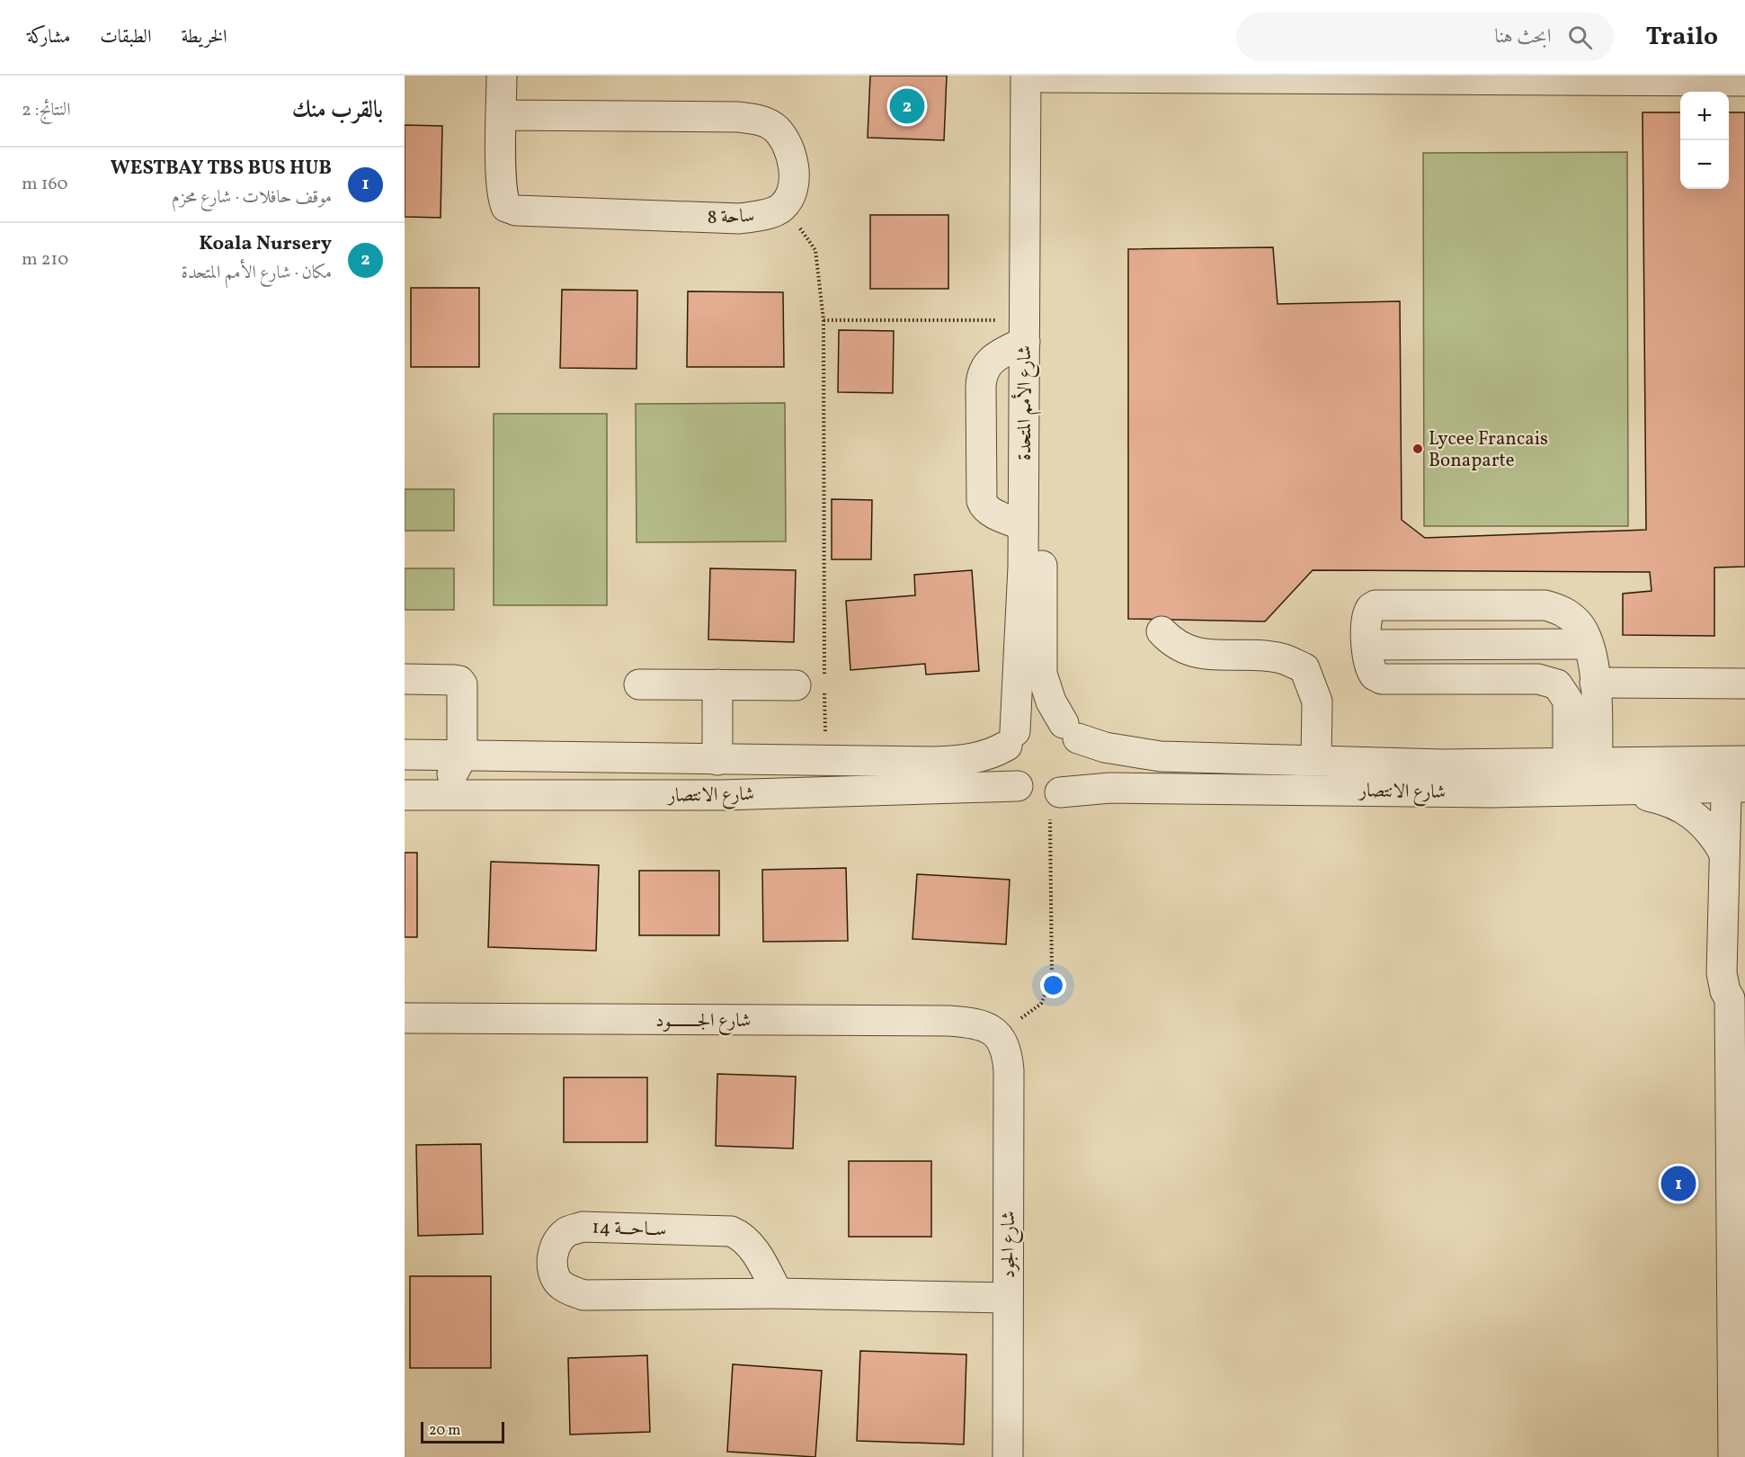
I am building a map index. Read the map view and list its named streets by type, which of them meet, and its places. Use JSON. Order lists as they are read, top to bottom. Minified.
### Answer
{"streets":{"street":["ساحة 8","شارع الأمم المتحدة","شارع الانتصار","شارع الجــــــــود","ســاحـــة 14","شارع الجود"]},"crossings":[["شارع الأمم المتحدة","شارع الانتصار"],["شارع الجــــــــود","شارع الجود"],["ســاحـــة 14","شارع الجود"]],"places":["Lycee Francais Bonaparte"],"scale_bar":"20 m","page":{"header":"Trailo","search":"ابحث هنا","nav":["الخريطة","الطبقات","مشاركة"],"heading":["بالقرب منك","النتائج: 2"],"pins":["2","1"],"map_buttons":["+","−"],"list":[{"mark":"1","name":"WESTBAY TBS BUS HUB","note":"موقف حافلات · شارع محزم","value":"160 m"},{"mark":"2","name":"Koala Nursery","note":"مكان · شارع الأمم المتحدة","value":"210 m"}],"scale":"20 m"}}
